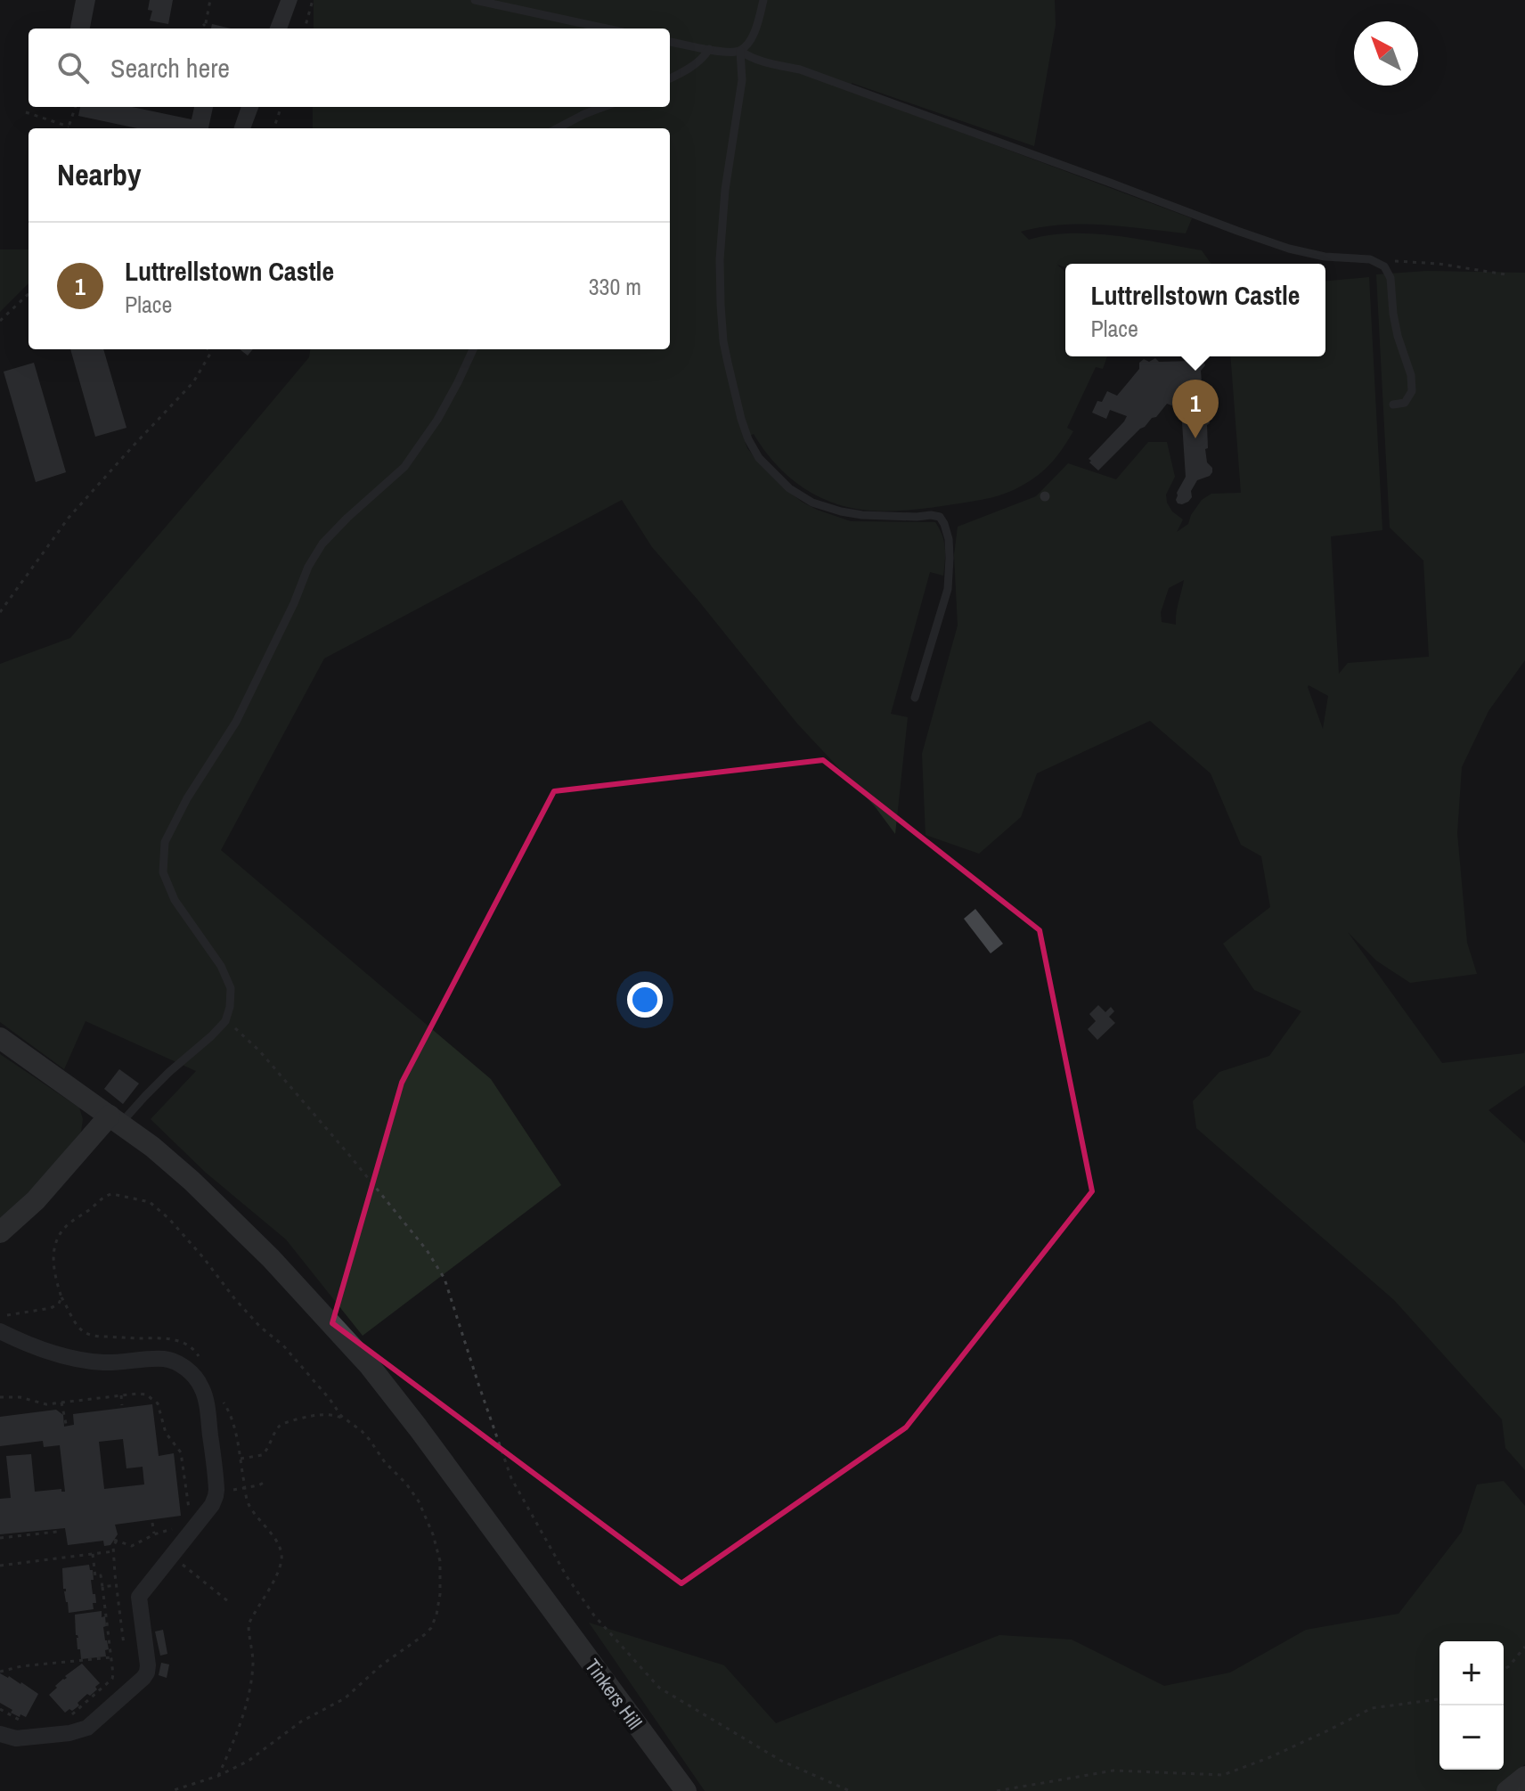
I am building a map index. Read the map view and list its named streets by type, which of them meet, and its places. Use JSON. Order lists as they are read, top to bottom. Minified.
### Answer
{"streets":{"main road":["Tinkers Hill"]},"north":"top left","page":{"search":"Search here","heading":"Nearby","list":[{"mark":"1","name":"Luttrellstown Castle","note":"Place","value":"330 m"}],"popup":["Luttrellstown Castle","Place"],"pins":"1","map_buttons":["+","−"]}}
